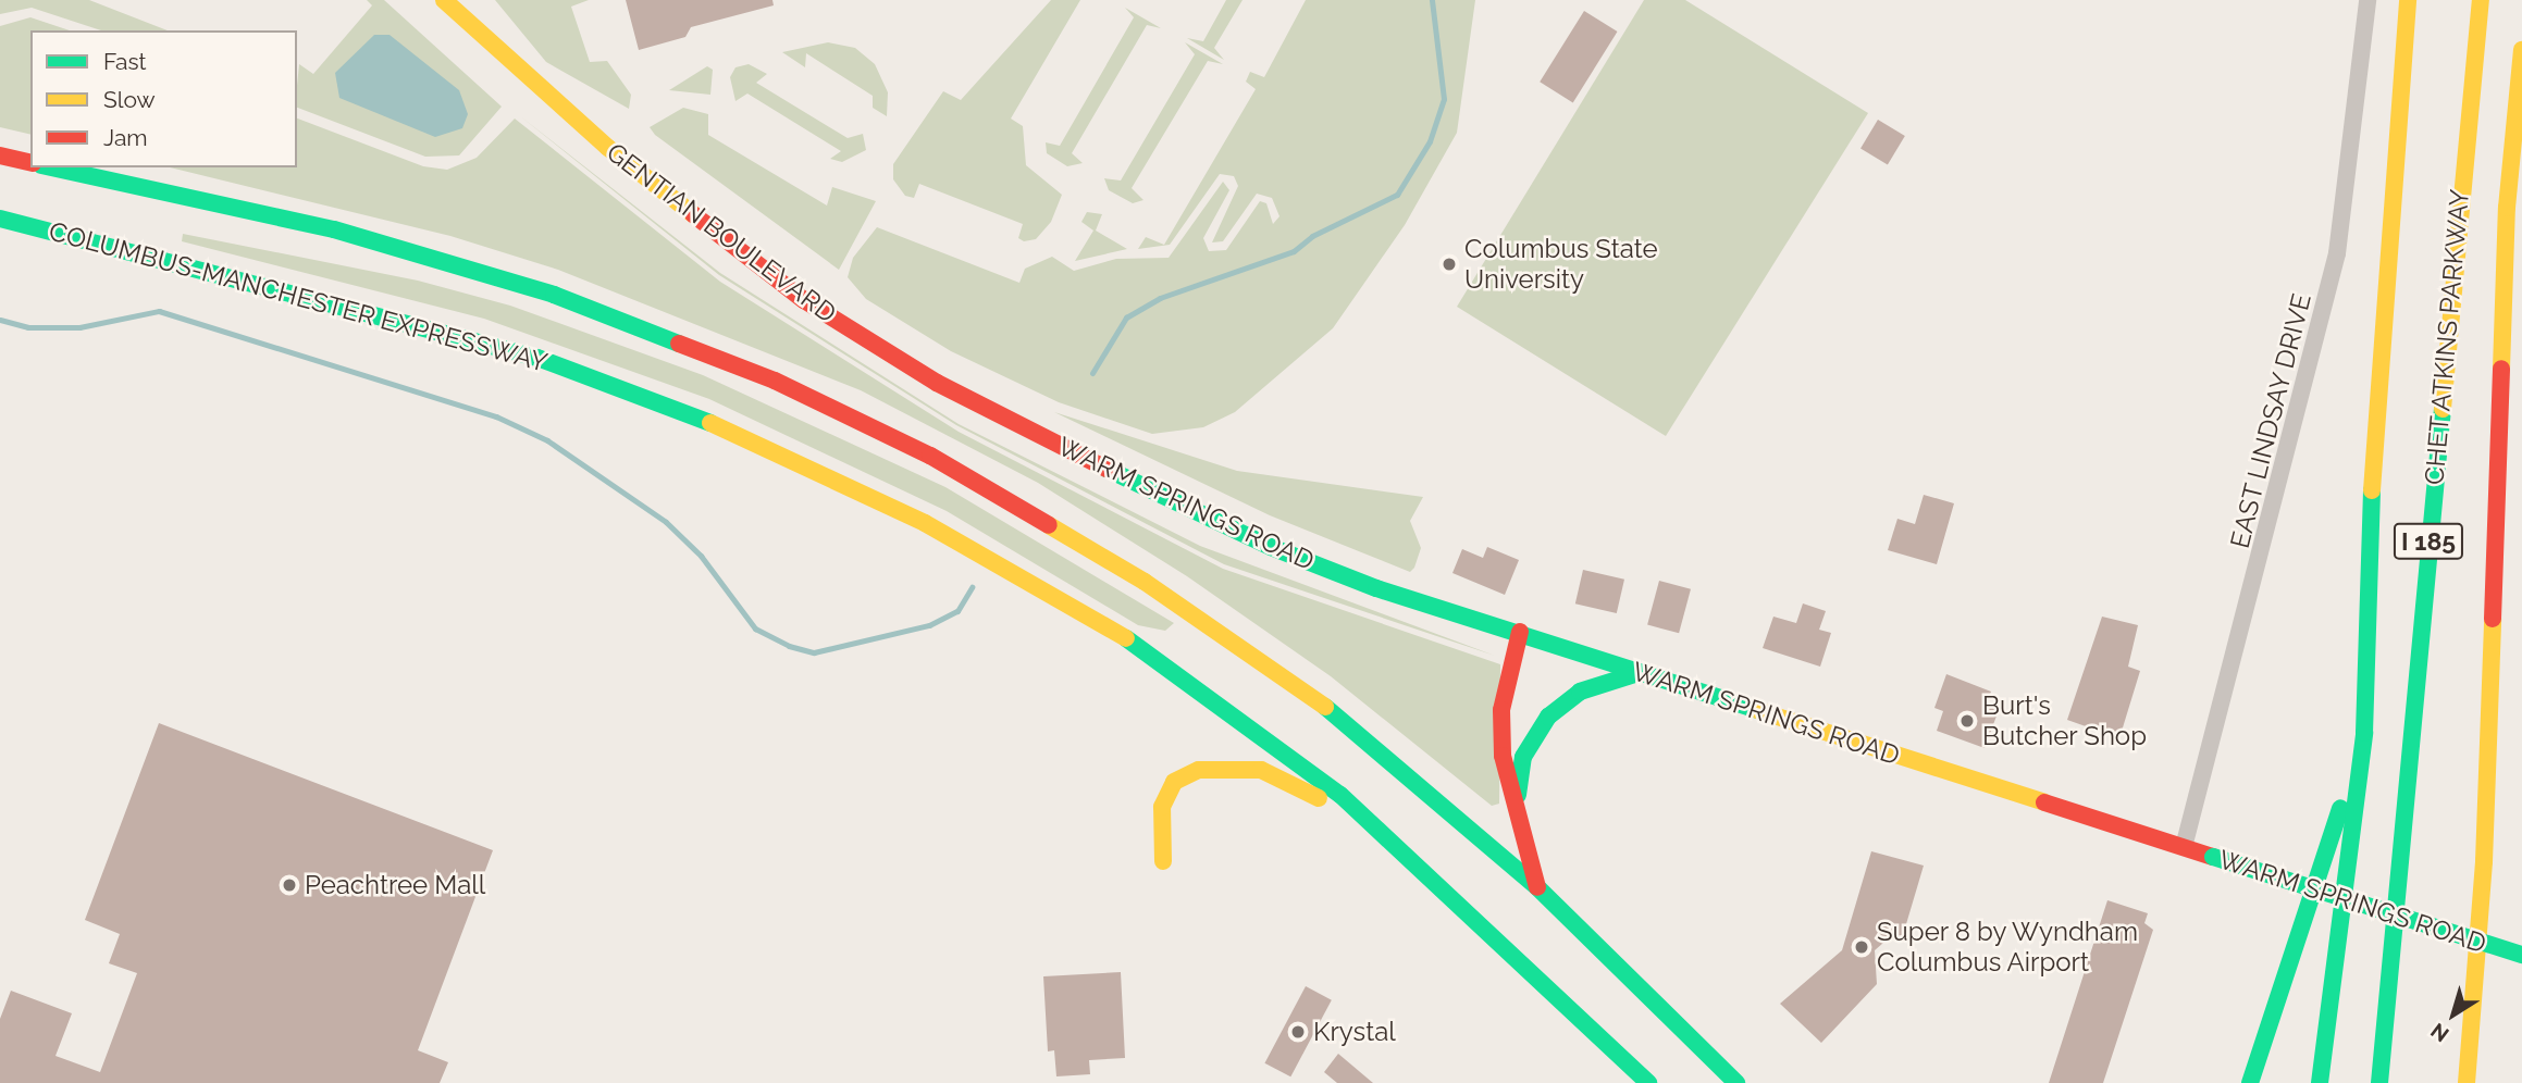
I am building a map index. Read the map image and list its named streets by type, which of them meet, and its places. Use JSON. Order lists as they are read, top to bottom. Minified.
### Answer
{"streets":{"main road":["GENTIAN BOULEVARD","COLUMBUS-MANCHESTER EXPRESSWAY","CHET ATKINS PARKWAY","WARM SPRINGS ROAD","I 185"],"street":["EAST LINDSAY DRIVE"]},"crossings":[["GENTIAN BOULEVARD","WARM SPRINGS ROAD"],["EAST LINDSAY DRIVE","WARM SPRINGS ROAD"]],"places":["Columbus State University","Burt's Butcher Shop","Peachtree Mall","Super 8 by Wyndham Columbus Airport","Krystal"],"legend":["Fast","Slow","Jam"],"north":"bottom left"}
